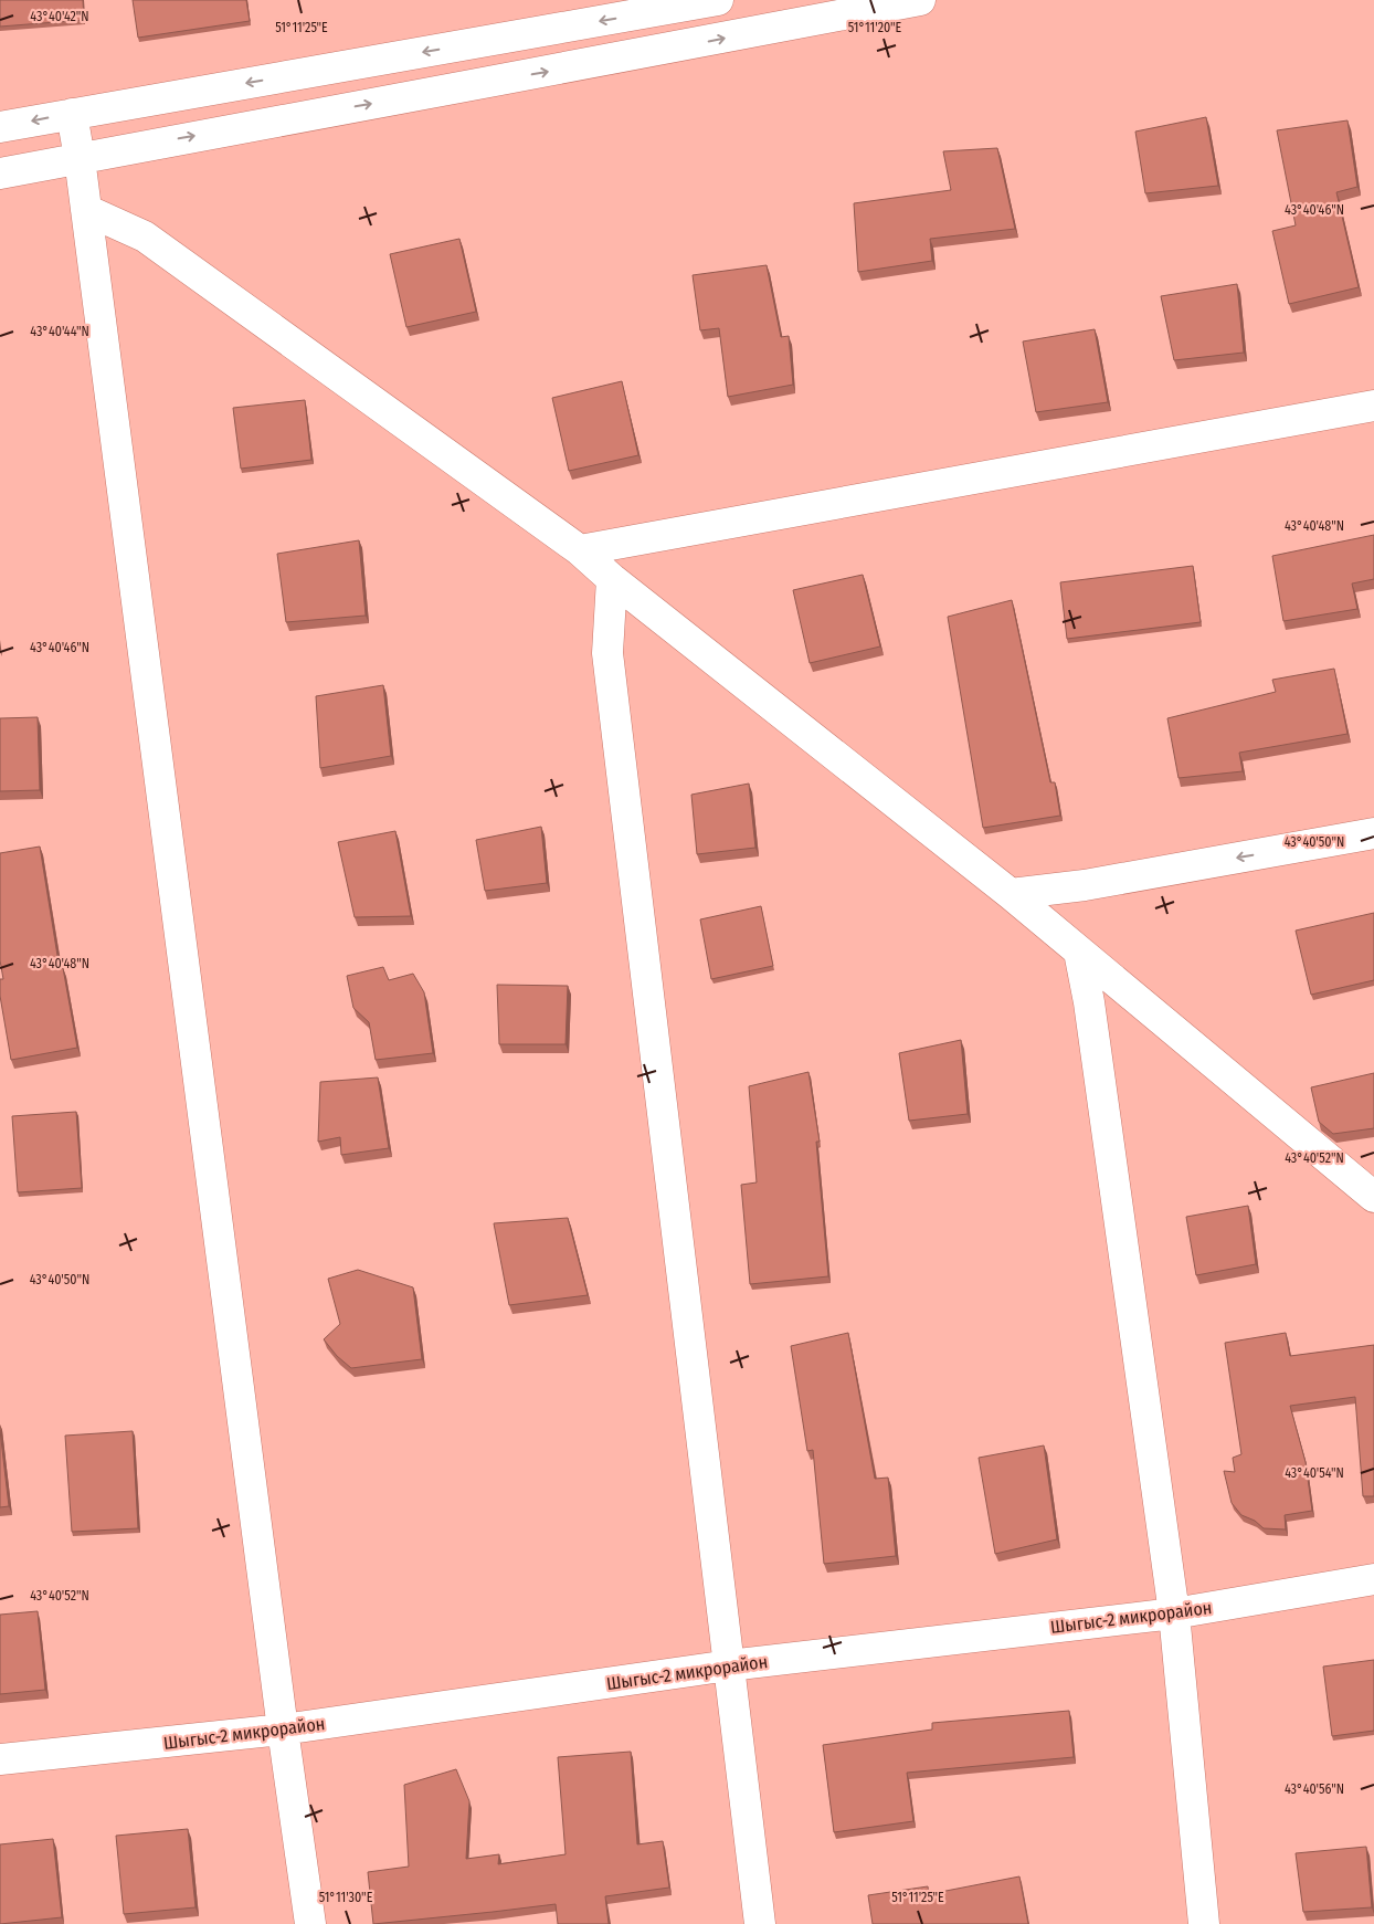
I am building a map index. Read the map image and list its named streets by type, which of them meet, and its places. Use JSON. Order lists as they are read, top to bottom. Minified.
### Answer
{"streets":{"street":["Шыгыс-2 микрорайон"]},"coordinates":["43°40'42\"N","51°11'25\"E","51°11'20\"E","43°40'46\"N","43°40'44\"N","43°40'48\"N","43°40'50\"N","43°40'52\"N","43°40'54\"N","43°40'56\"N","51°11'30\"E"]}
